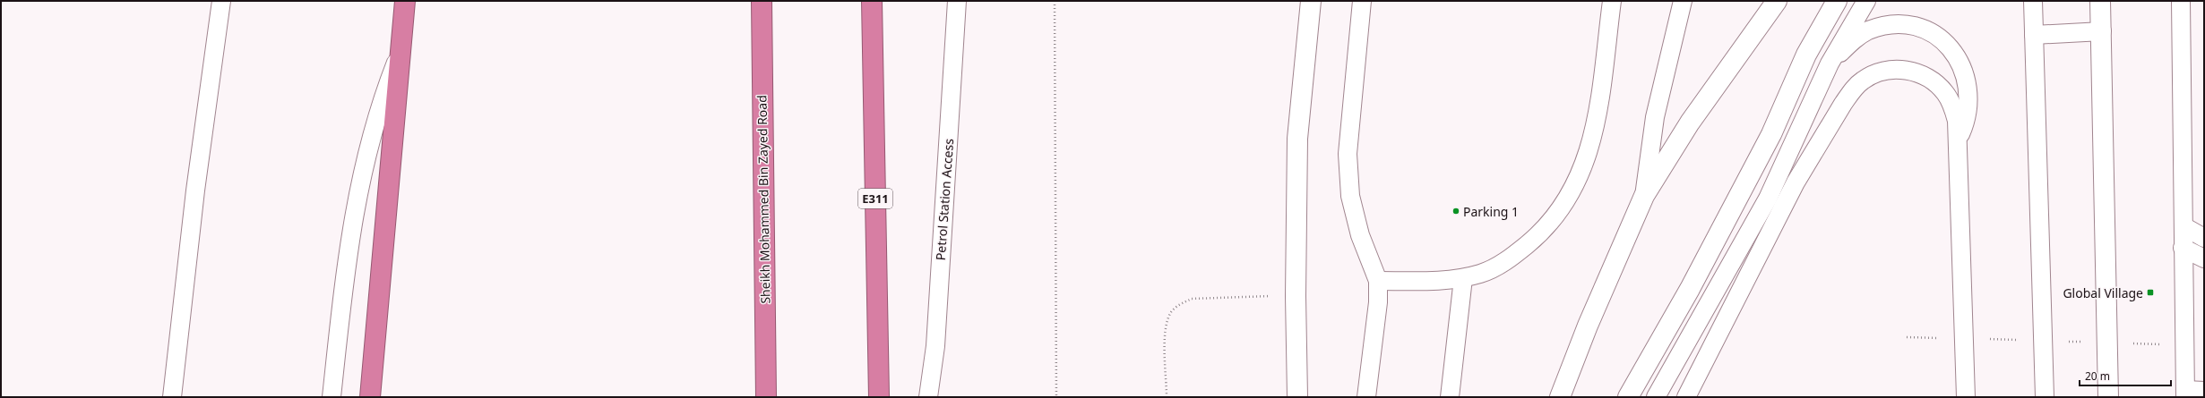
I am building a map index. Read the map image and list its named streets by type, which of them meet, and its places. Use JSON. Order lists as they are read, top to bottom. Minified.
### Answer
{"streets":{"highway":["E311","Sheikh Mohammed Bin Zayed Road"],"lane":["Petrol Station Access"]},"places":{"other":["Parking 1"],"transit":["Global Village"]},"scale_bar":"20 m"}
